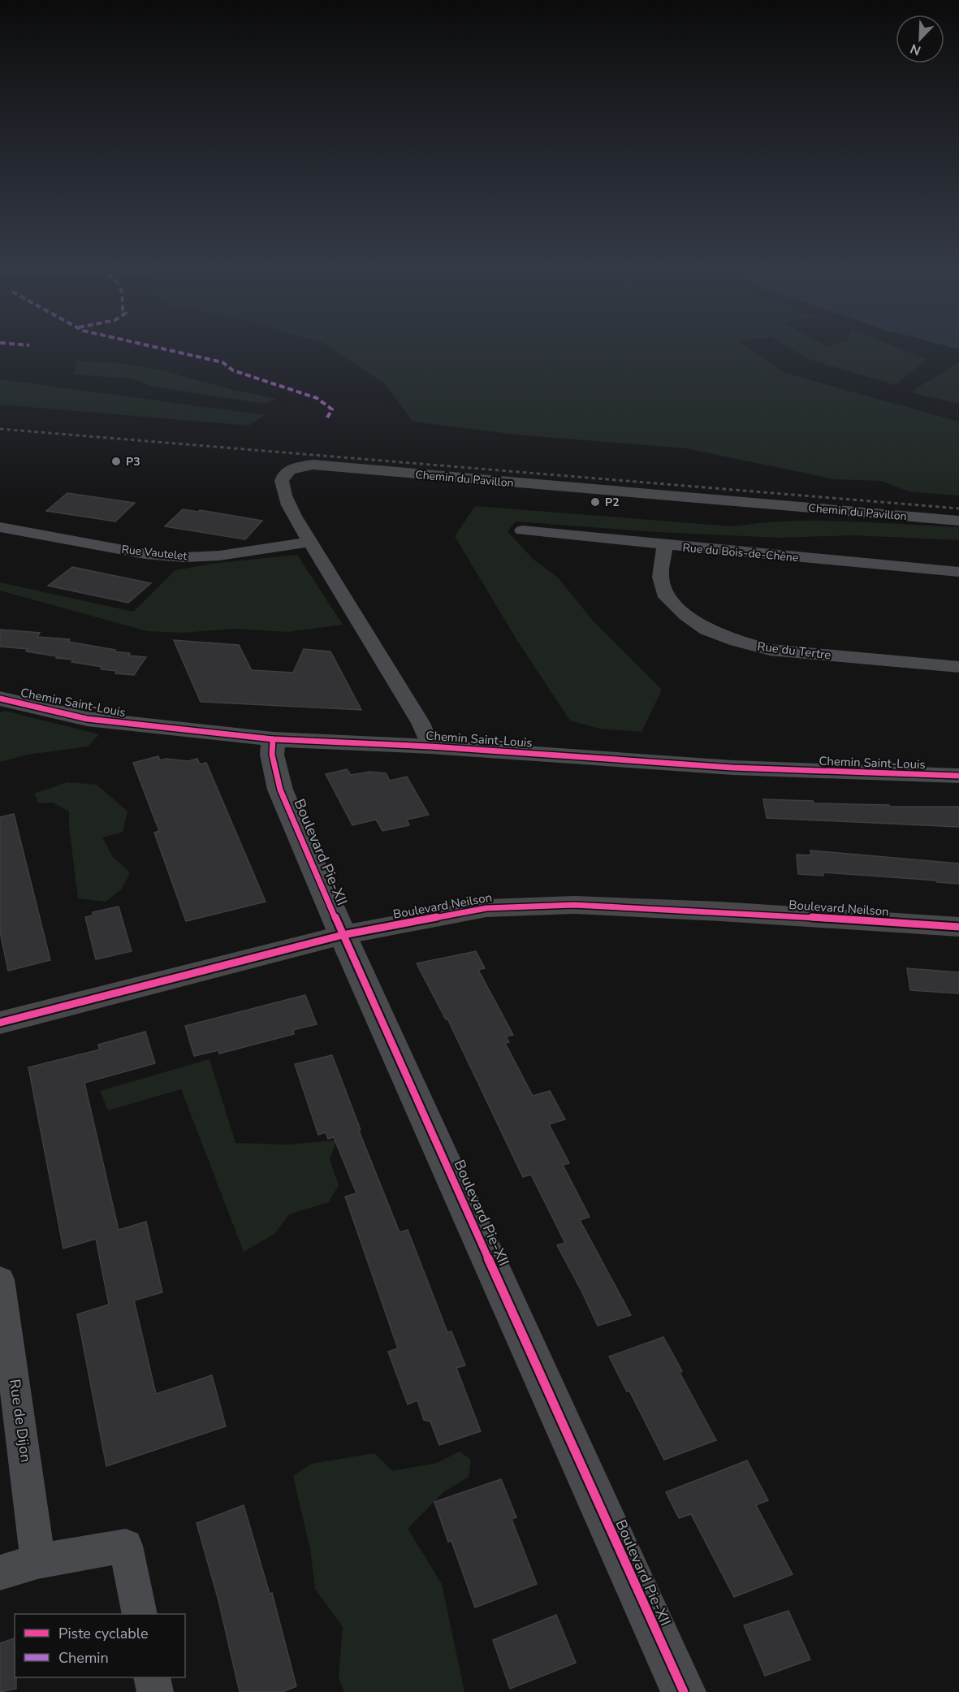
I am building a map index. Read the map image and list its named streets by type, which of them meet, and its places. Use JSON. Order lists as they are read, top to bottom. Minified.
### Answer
{"streets":{"main road":["Boulevard Neilson"],"street":["Chemin du Pavillon","Rue Vautelet","Rue du Bois-de-Chêne","Rue du Tertre","Chemin Saint-Louis","Boulevard Pie-XII","Rue de Dijon"]},"crossings":[["Chemin du Pavillon","Rue Vautelet"],["Chemin du Pavillon","Chemin Saint-Louis"],["Rue du Bois-de-Chêne","Rue du Tertre"],["Chemin Saint-Louis","Boulevard Pie-XII"],["Boulevard Pie-XII","Boulevard Neilson"]],"places":["P3","P2"],"legend":["Piste cyclable","Chemin"],"north":"bottom left"}
